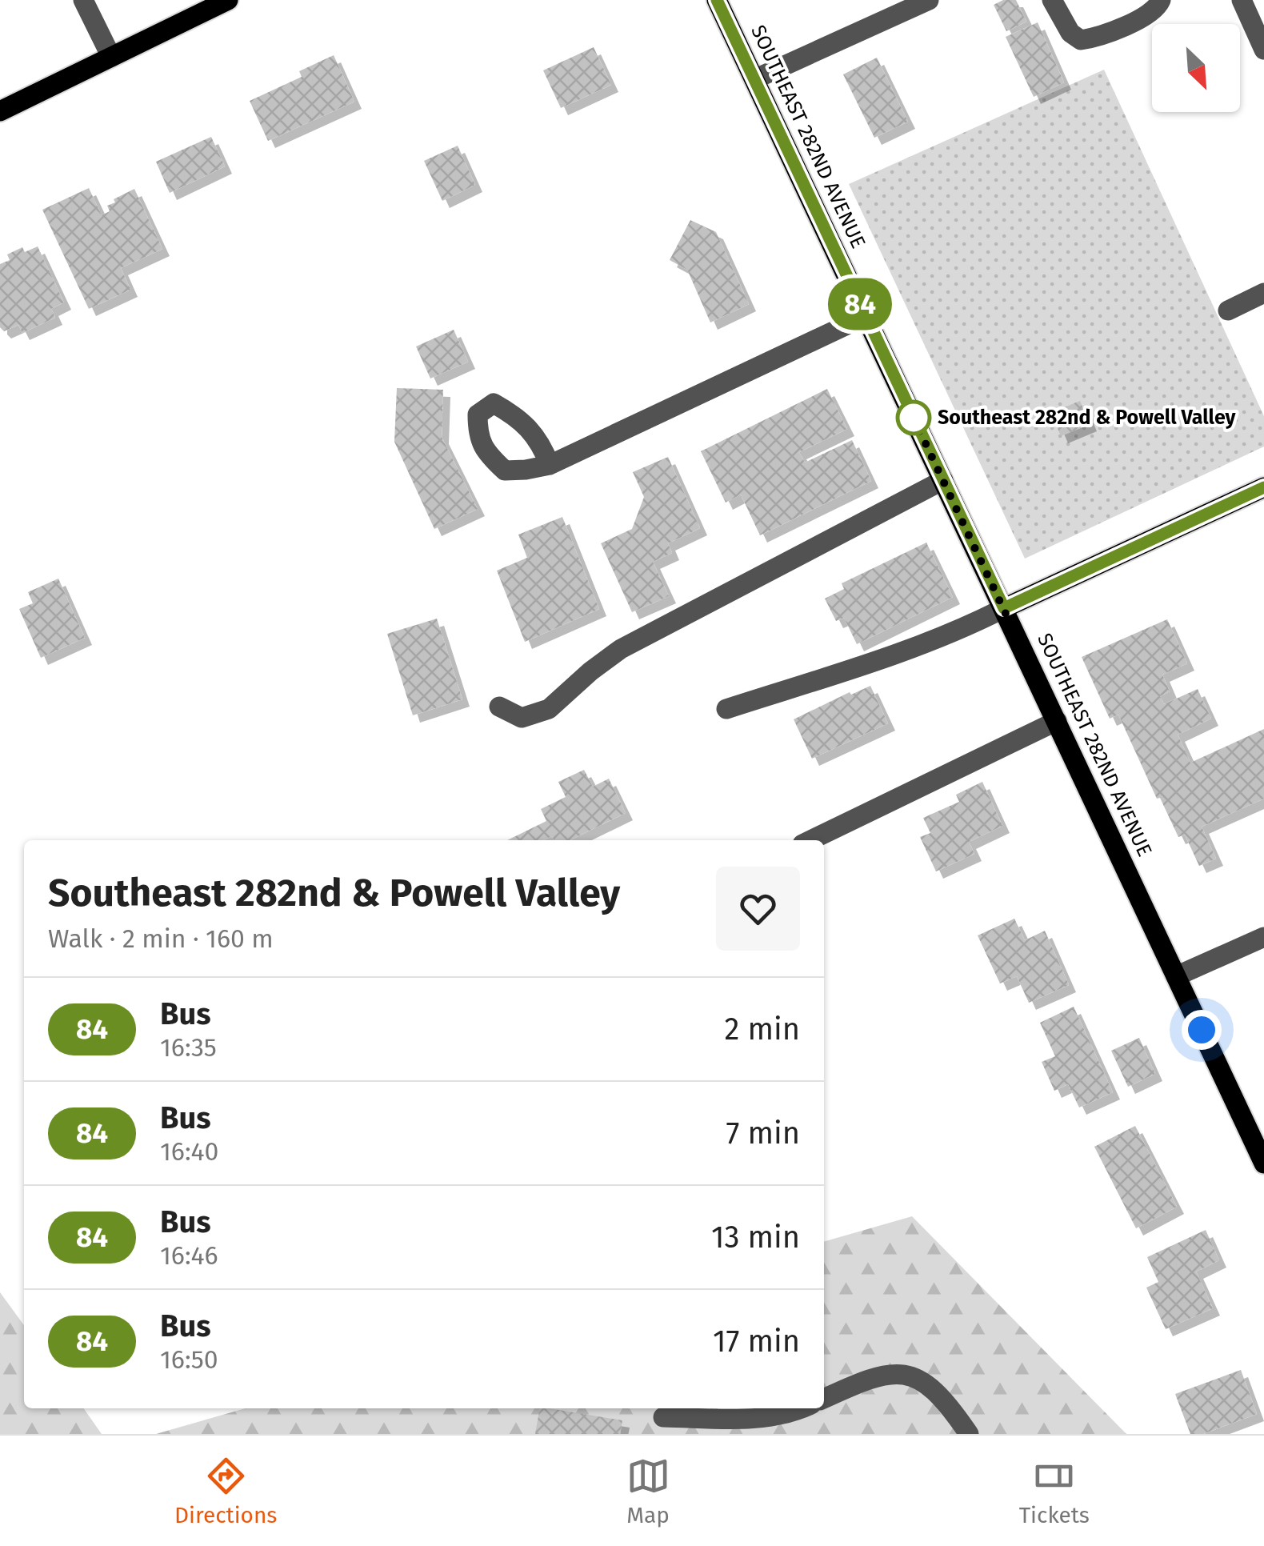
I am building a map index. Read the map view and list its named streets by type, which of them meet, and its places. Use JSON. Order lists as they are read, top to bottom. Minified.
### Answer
{"streets":{"main road":["SOUTHEAST 282ND AVENUE"]},"places":["Southeast 282nd & Powell Valley"],"lines":["bus line 84"],"north":"bottom right","page":{"on_map":"84","heading":["Southeast 282nd & Powell Valley","Walk · 2 min · 160 m"],"list":[{"mark":"84","name":"Bus","note":"16:35","value":"2 min"},{"mark":"84","name":"Bus","note":"16:40","value":"7 min"},{"mark":"84","name":"Bus","note":"16:46","value":"13 min"},{"mark":"84","name":"Bus","note":"16:50","value":"17 min"}],"tabs":["Directions","Map","Tickets"]}}
